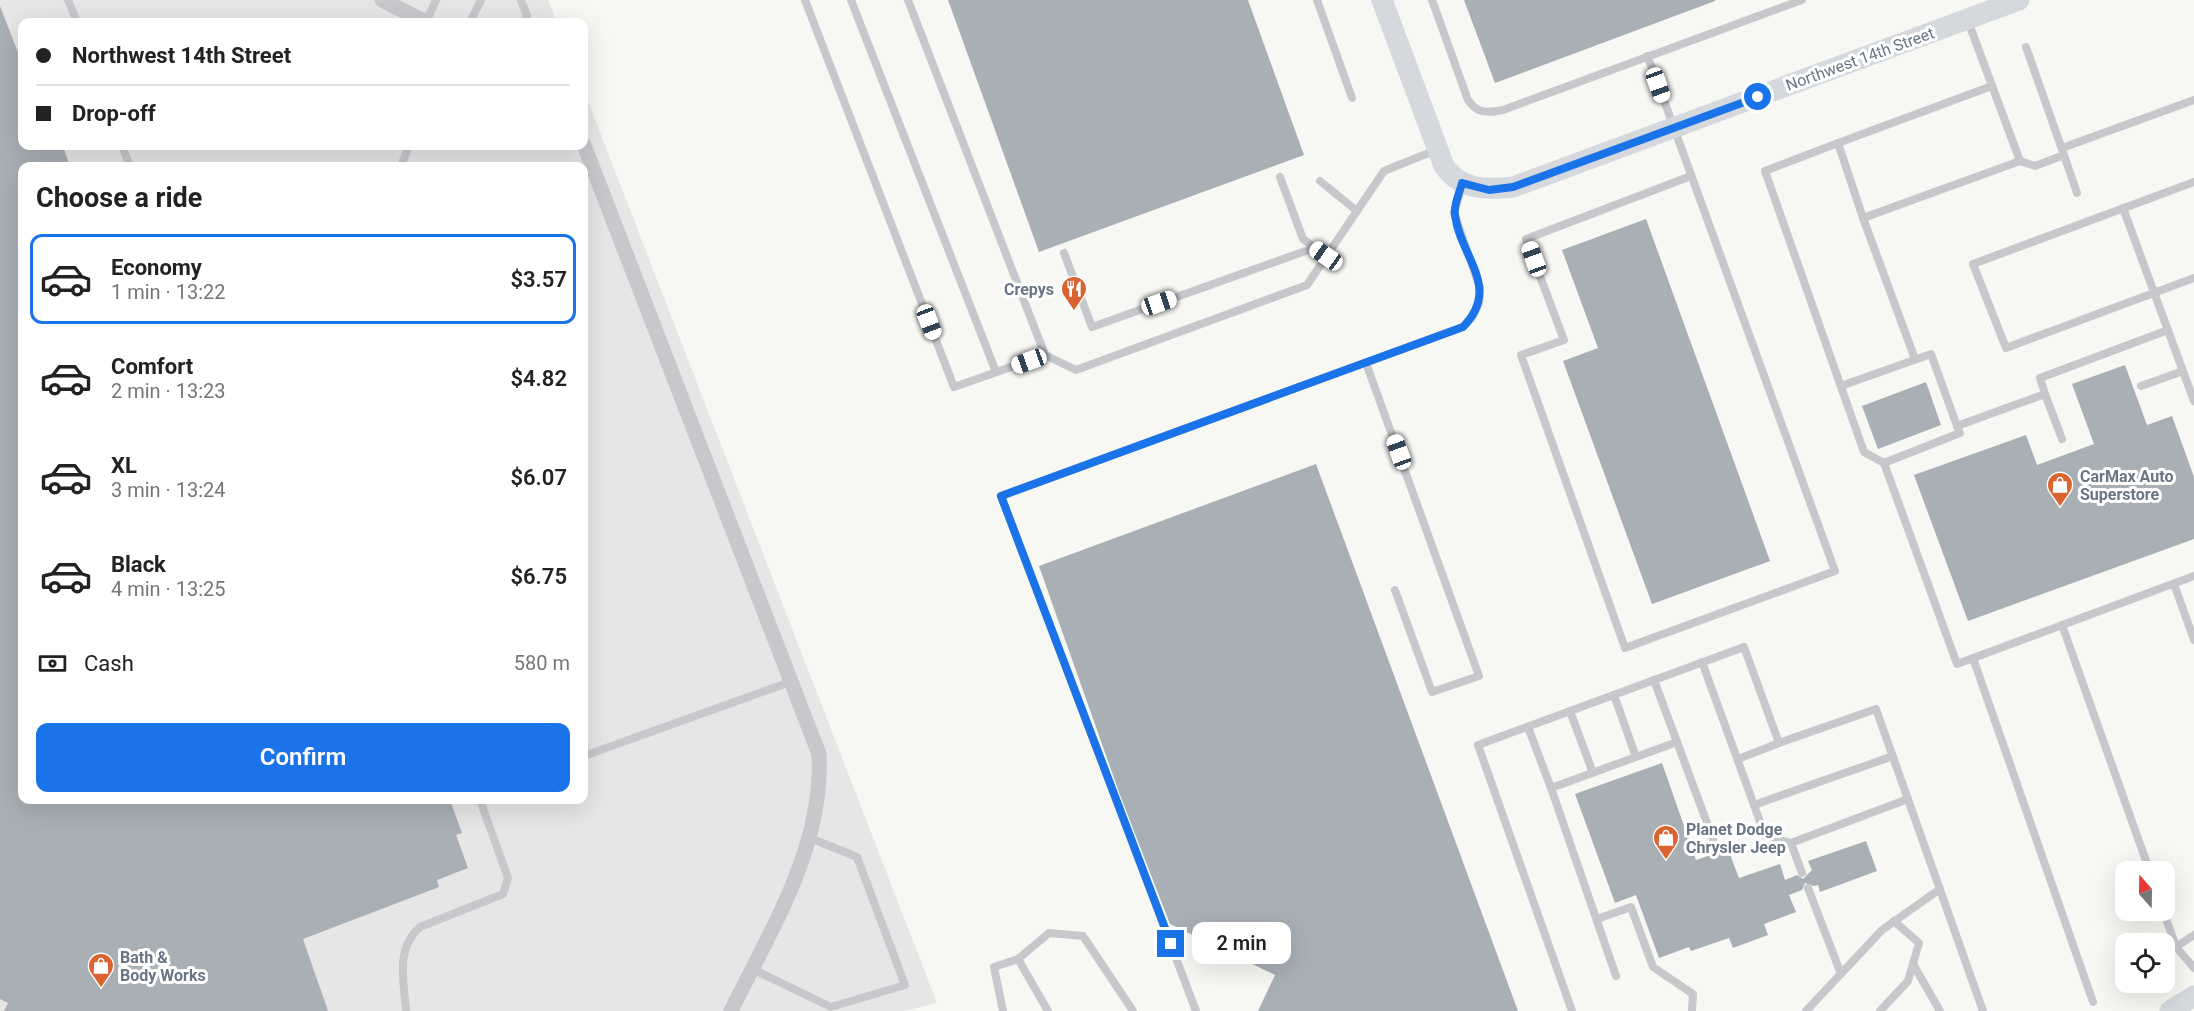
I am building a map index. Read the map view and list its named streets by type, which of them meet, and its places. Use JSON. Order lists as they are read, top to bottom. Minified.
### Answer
{"streets":{"street":["Northwest 14th Street"]},"places":{"restaurant":["Crepys"],"shop":["CarMax Auto Superstore","Planet Dodge Chrysler Jeep","Bath & Body Works"]},"north":"top","page":{"banner":["Northwest 14th Street","Drop-off"],"heading":"Choose a ride","list":[{"name":"Economy","note":"1 min · 13:22","value":"$3.57"},{"name":"Comfort","note":"2 min · 13:23","value":"$4.82"},{"name":"XL","note":"3 min · 13:24","value":"$6.07"},{"name":"Black","note":"4 min · 13:25","value":"$6.75"}],"pay":["Cash","580 m"],"buttons":"Confirm","bubble":"2 min"}}
